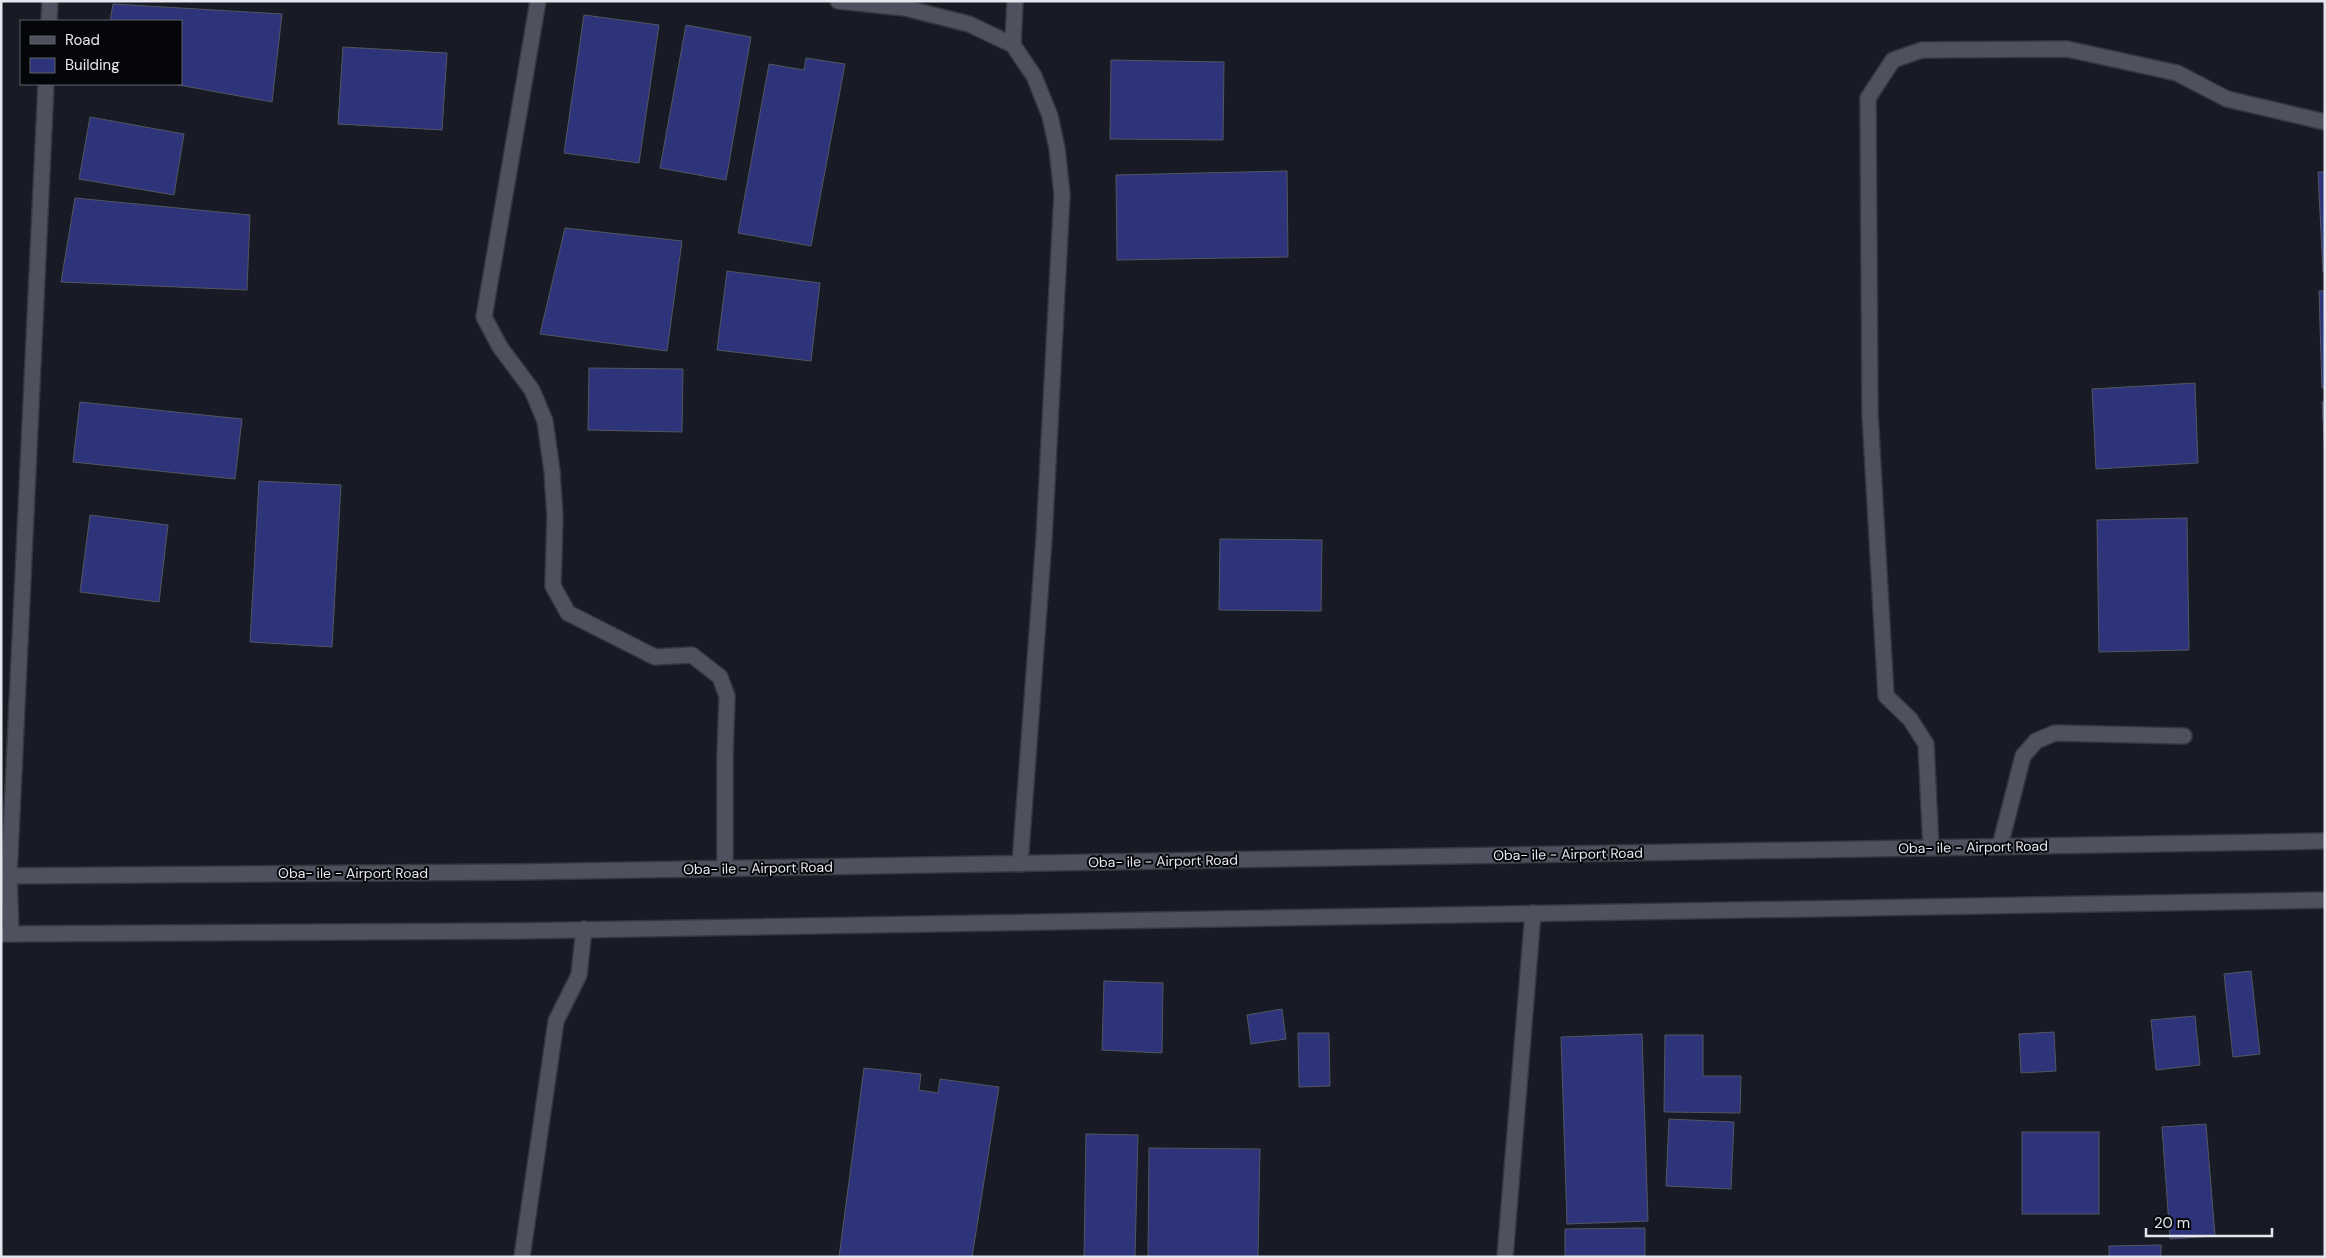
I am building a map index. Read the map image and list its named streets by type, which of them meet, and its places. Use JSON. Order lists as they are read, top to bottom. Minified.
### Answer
{"streets":{"street":["Oba- ile - Airport Road"]},"legend":["Road","Building"],"scale_bar":"20 m"}
